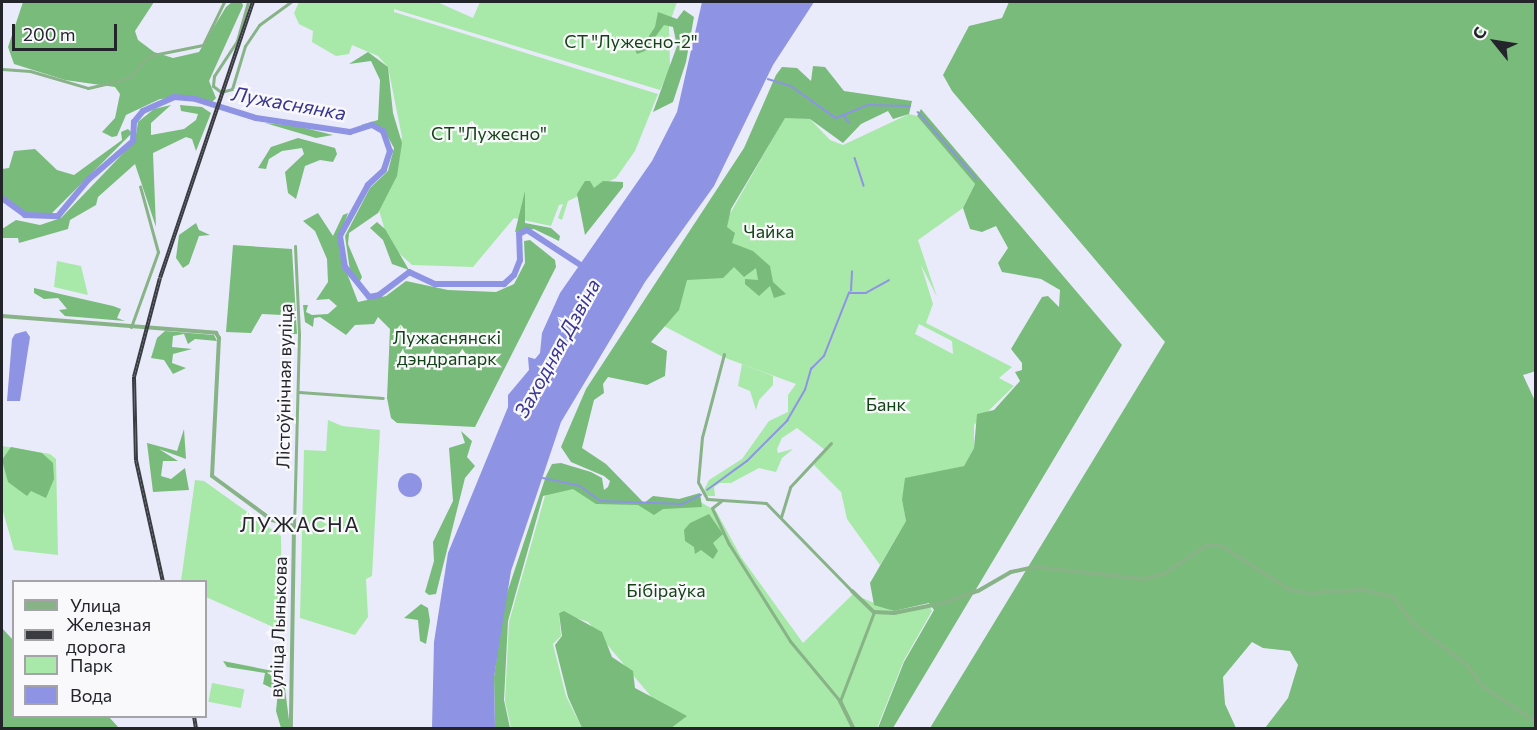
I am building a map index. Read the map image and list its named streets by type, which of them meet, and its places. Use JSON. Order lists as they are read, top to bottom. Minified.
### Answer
{"streets":{"street":["Лістоўнічная вуліца","вуліца Лынькова"]},"crossings":[["Лістоўнічная вуліца","вуліца Лынькова"]],"districts":["ЛУЖАСНА"],"water":["Лужаснянка","Заходняя Дзвіна"],"parks":["СТ \"Лужесно-2\"","СТ \"Лужесно\"","Чайка","Лужаснянскі дэндрапарк","Банк","Бібіраўка"],"legend":["Улица","Железная дорога","Парк","Вода"],"scale_bar":"200 m","north":"top left"}
